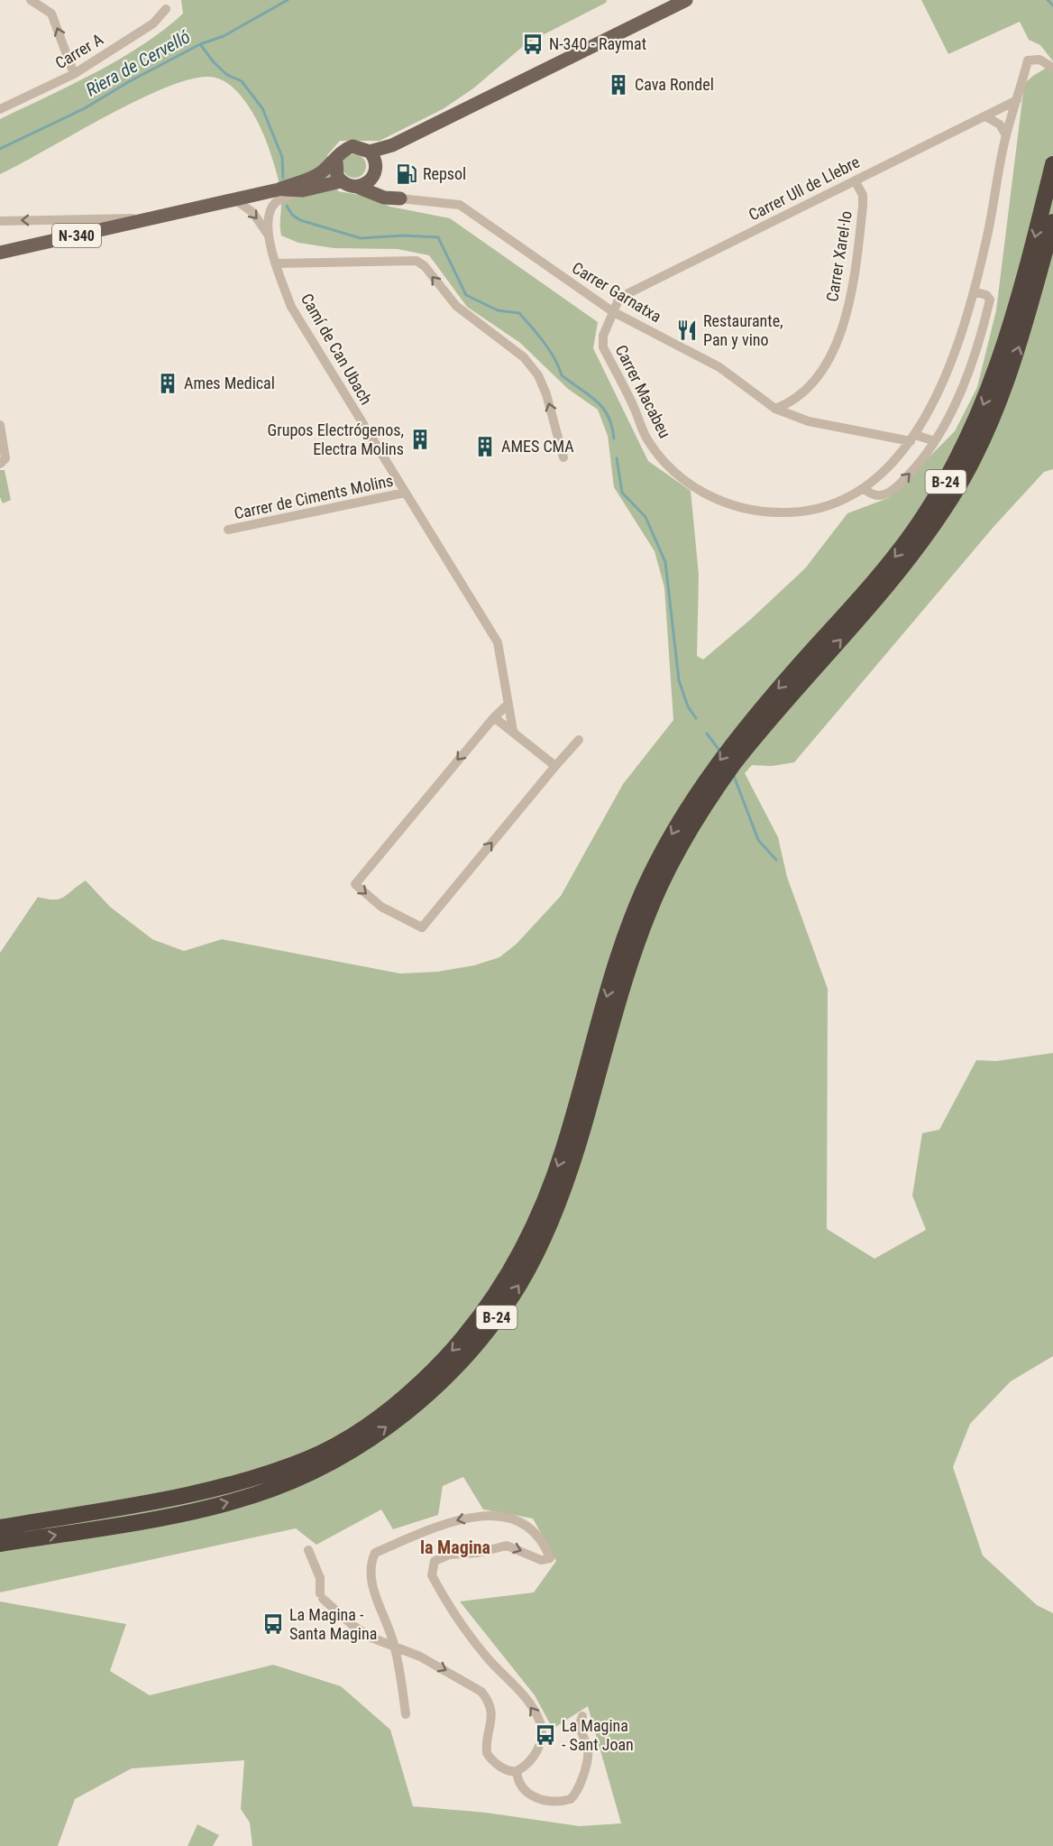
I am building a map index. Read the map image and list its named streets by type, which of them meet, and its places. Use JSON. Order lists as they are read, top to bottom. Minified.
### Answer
{"streets":{"highway":["B-24"],"main road":["N-340"],"street":["Carrer A","Carrer Ull de Llebre","Carrer Xarel·lo","Carrer Garnatxa","Camí de Can Ubach","Carrer Macabeu","Carrer de Ciments Molins"]},"crossings":[["Carrer Ull de Llebre","Carrer Xarel·lo"],["Carrer Ull de Llebre","Carrer Garnatxa"],["Carrer Ull de Llebre","Carrer Macabeu"],["N-340","Camí de Can Ubach"],["Carrer Xarel·lo","Carrer Garnatxa"],["Carrer Garnatxa","Carrer Macabeu"],["Camí de Can Ubach","Carrer de Ciments Molins"]],"districts":["la Magina"],"water":["Riera de Cervelló"],"places":{"bus stop":["N-340 - Raymat","La Magina - Santa Magina","La Magina - Sant Joan"],"building":["Cava Rondel","Ames Medical","Grupos Electrógenos, Electra Molins","AMES CMA"],"fuel station":["Repsol"],"restaurant":["Restaurante, Pan y vino"]}}
